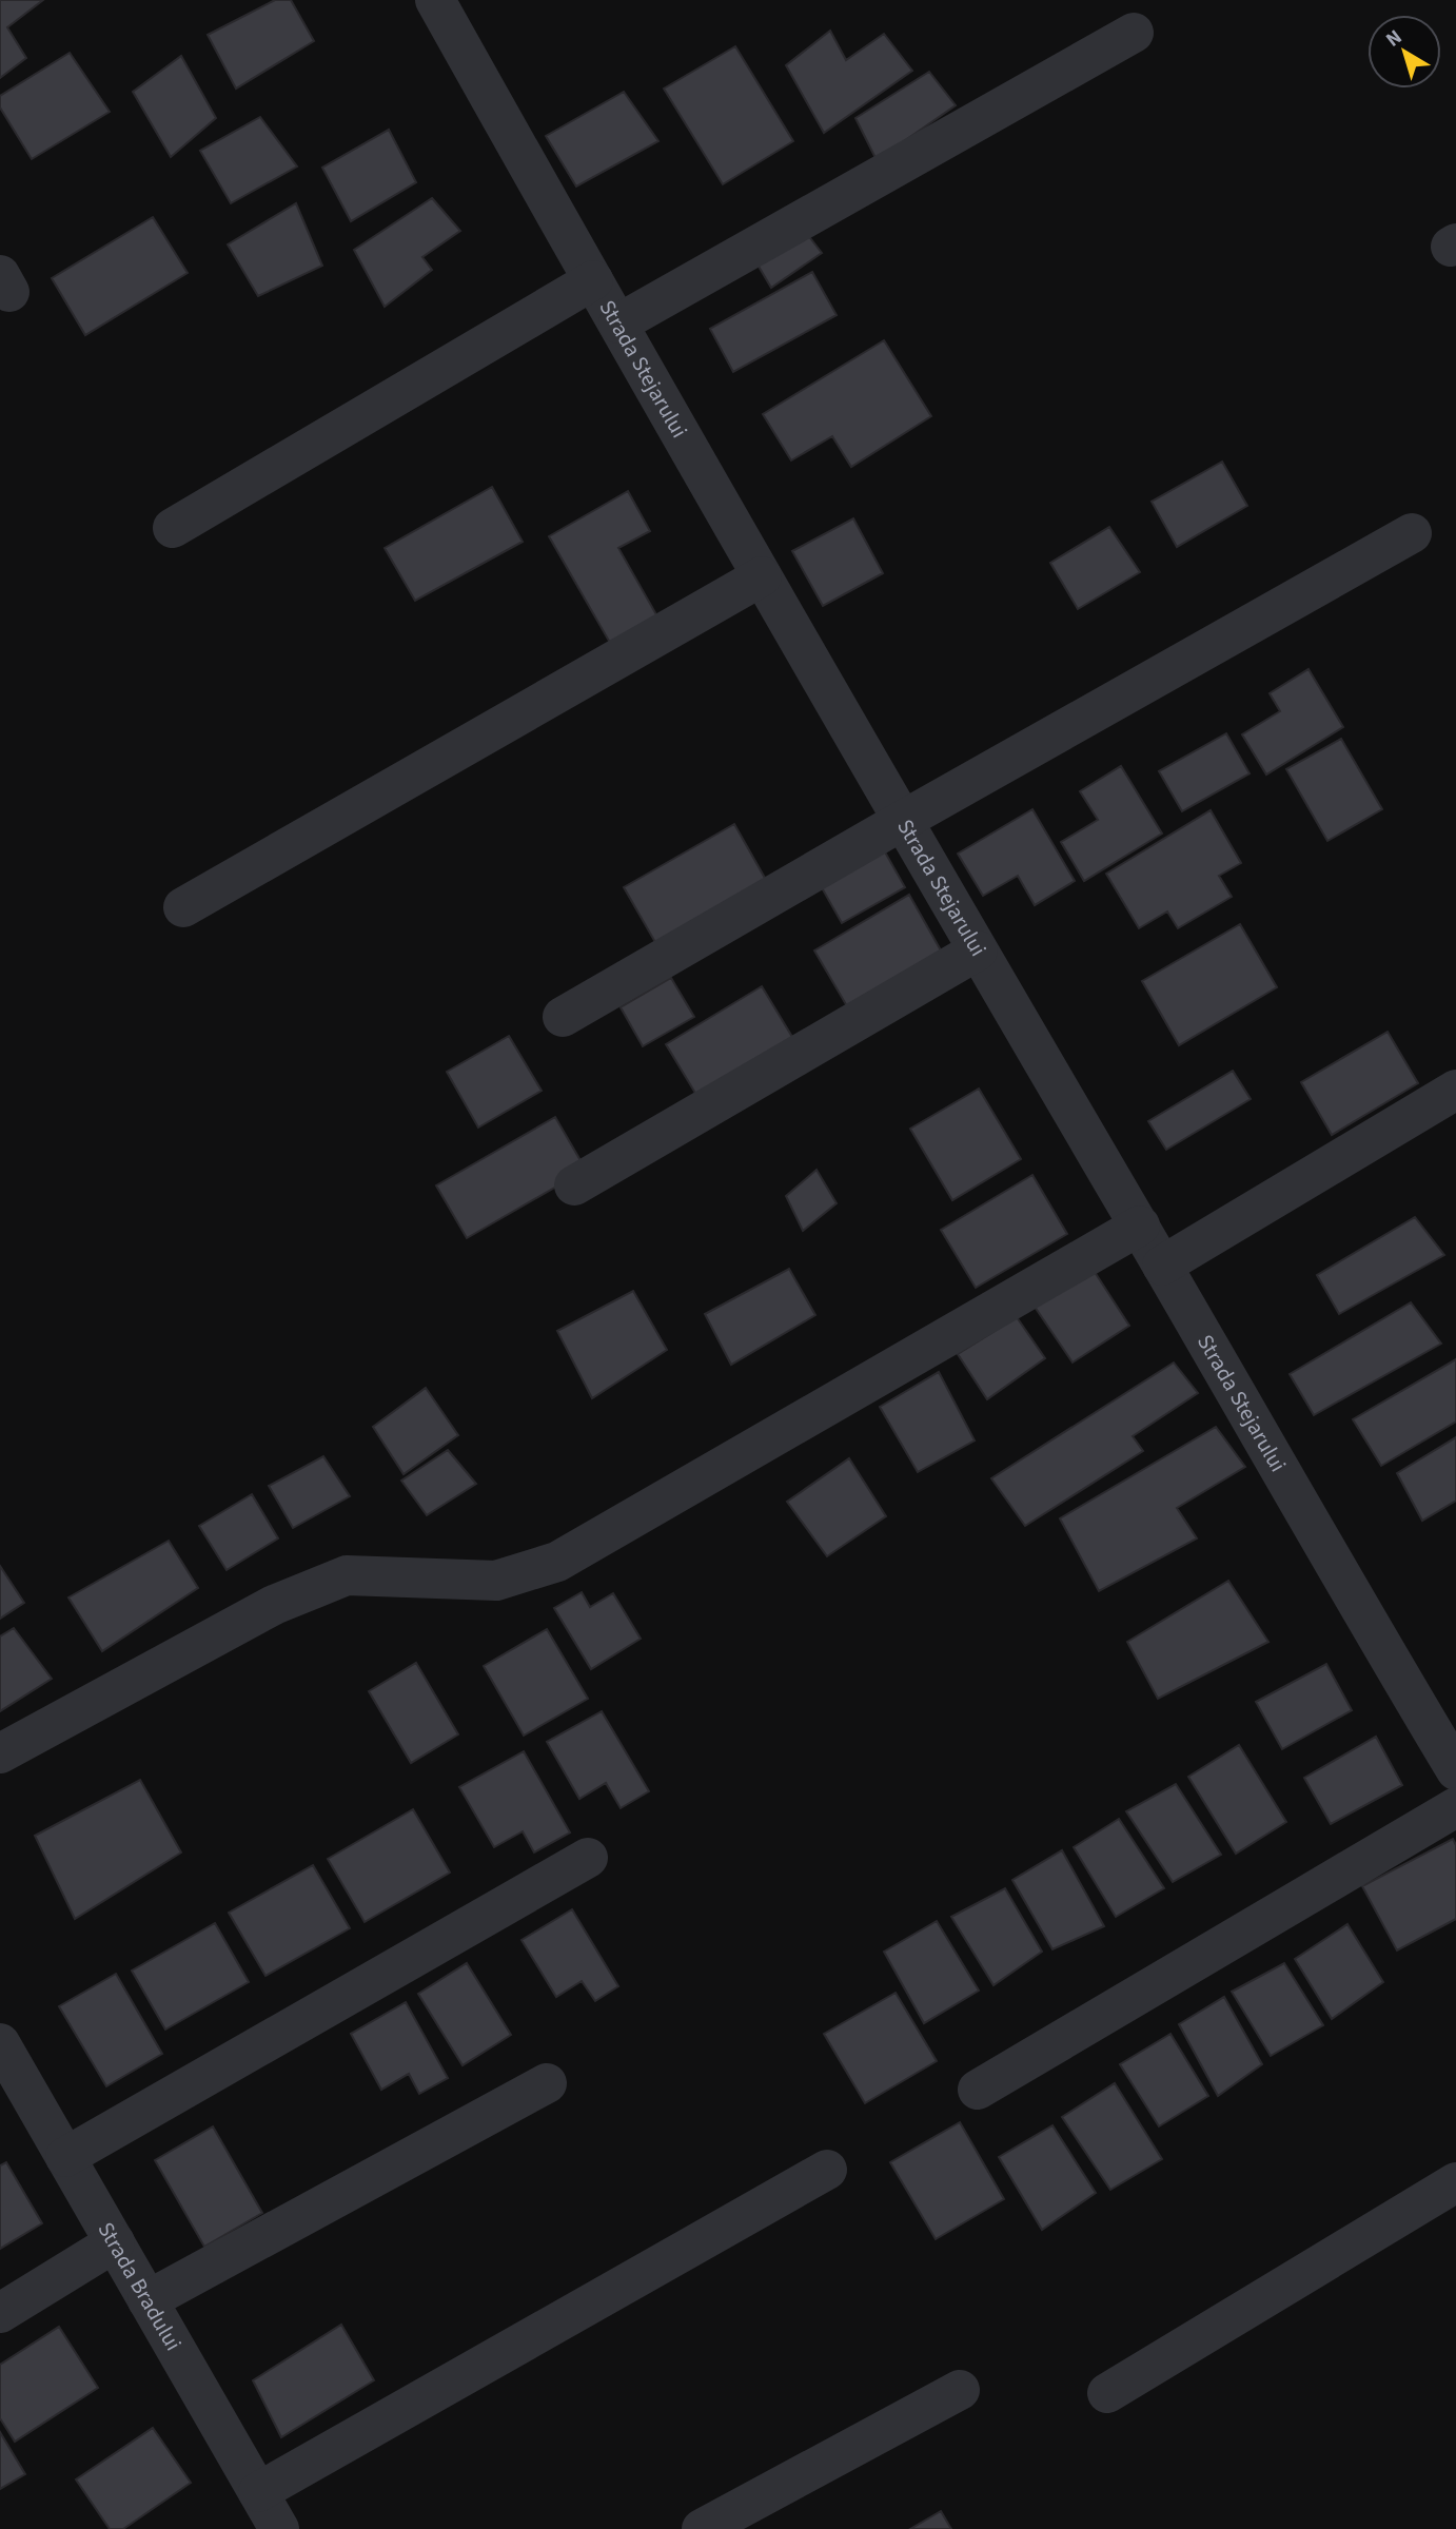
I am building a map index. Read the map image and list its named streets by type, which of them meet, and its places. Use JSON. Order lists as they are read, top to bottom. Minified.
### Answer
{"streets":{"street":["Strada Stejarului","Strada Bradului"]},"north":"top left"}
